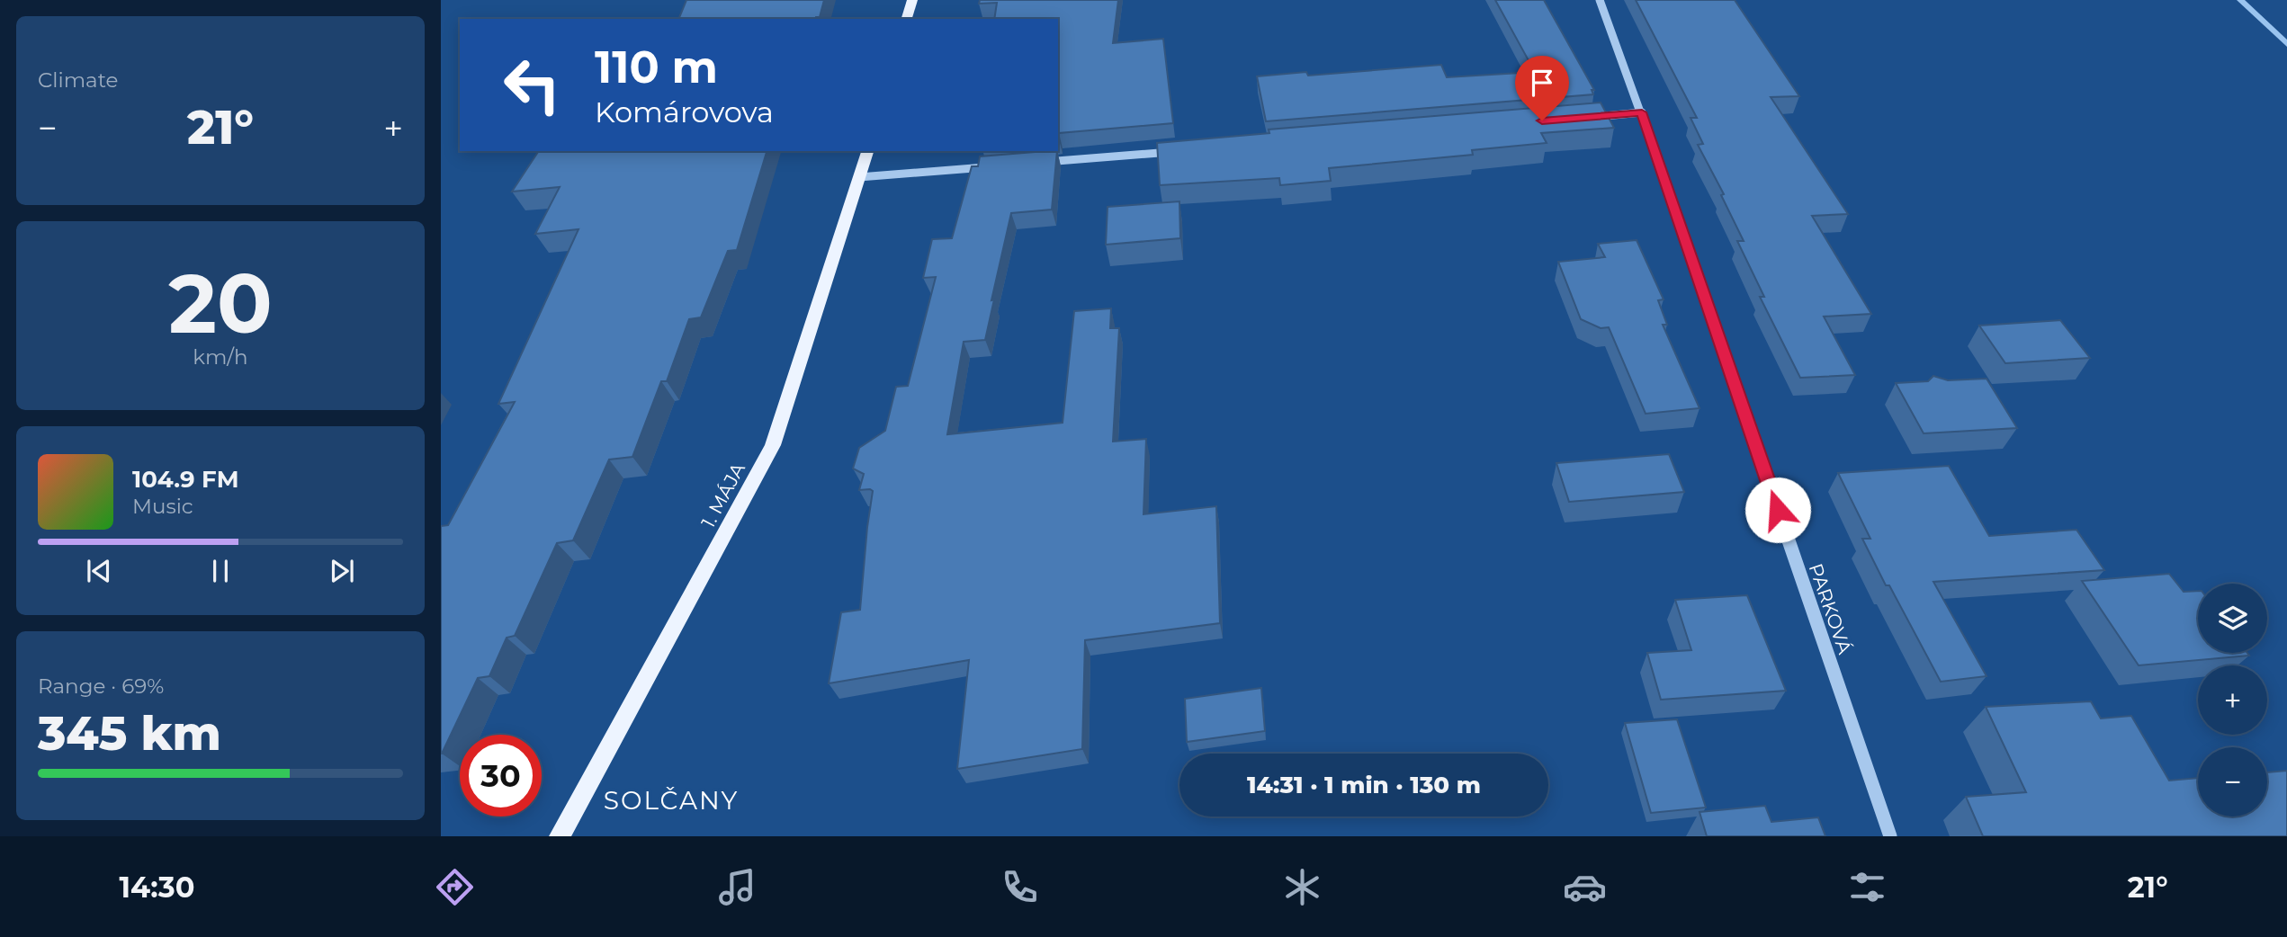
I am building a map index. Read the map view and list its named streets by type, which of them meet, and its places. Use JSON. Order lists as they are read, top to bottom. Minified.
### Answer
{"streets":{"main road":["1. MÁJA"],"street":["PARKOVÁ"]},"districts":["SOLČANY"],"page":{"tile":["Climate",["20","km/h"],["Range · 69%","345 km"]],"turn":["110 m","Komárovova"],"heat":["−","21°","+"],"song":["104.9 FM","Music"],"map_buttons":["+","−"],"limit":"30","trip":"14:31 · 1 min · 130 m","tabs":["14:30","21°"]}}
